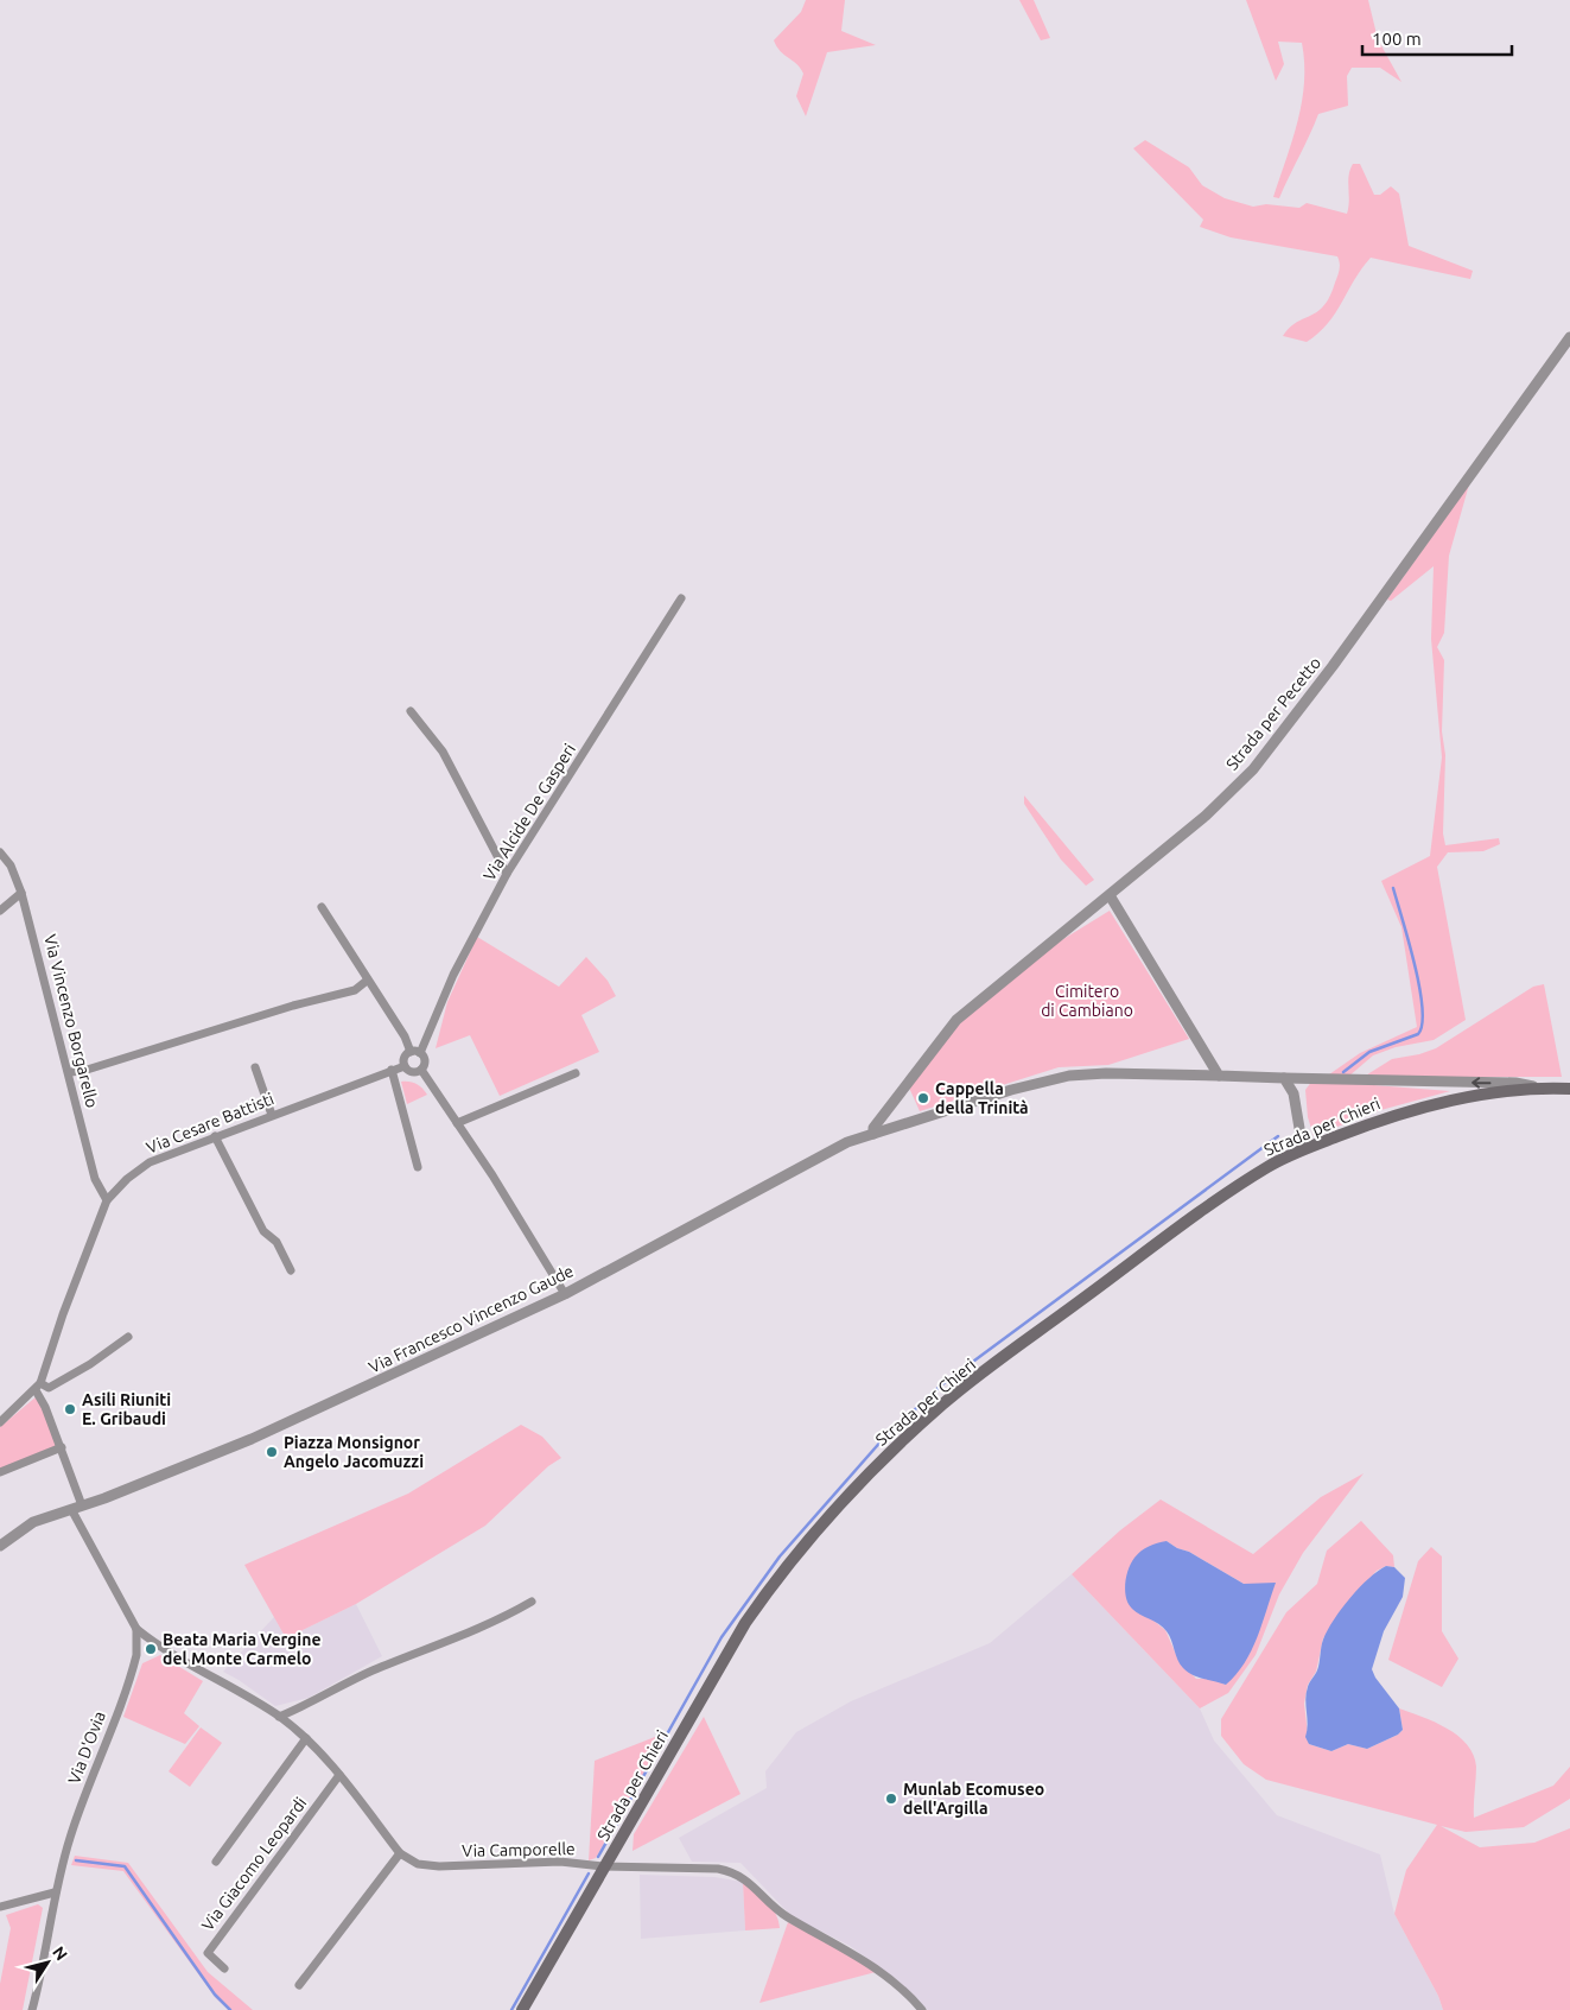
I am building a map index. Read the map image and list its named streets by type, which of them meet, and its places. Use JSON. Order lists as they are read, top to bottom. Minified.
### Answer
{"streets":{"main road":["Strada per Chieri"],"street":["Strada per Pecetto","Via Alcide De Gasperi","Via Vincenzo Borgarello","Via Cesare Battisti","Via Francesco Vincenzo Gaude","Via D'Ovia","Via Camporelle","Via Giacomo Leopardi"]},"crossings":[["Strada per Pecetto","Via Francesco Vincenzo Gaude"],["Via Alcide De Gasperi","Via Cesare Battisti"],["Via Vincenzo Borgarello","Via Cesare Battisti"],["Strada per Chieri","Via Francesco Vincenzo Gaude"],["Strada per Chieri","Via Camporelle"],["Via D'Ovia","Via Camporelle"],["Via Camporelle","Via Giacomo Leopardi"]],"parks":["Cimitero di Cambiano"],"places":["Cappella della Trinità","Asili Riuniti E. Gribaudi","Piazza Monsignor Angelo Jacomuzzi","Beata Maria Vergine del Monte Carmelo","Munlab Ecomuseo dell'Argilla"],"scale_bar":"100 m","north":"top right"}
